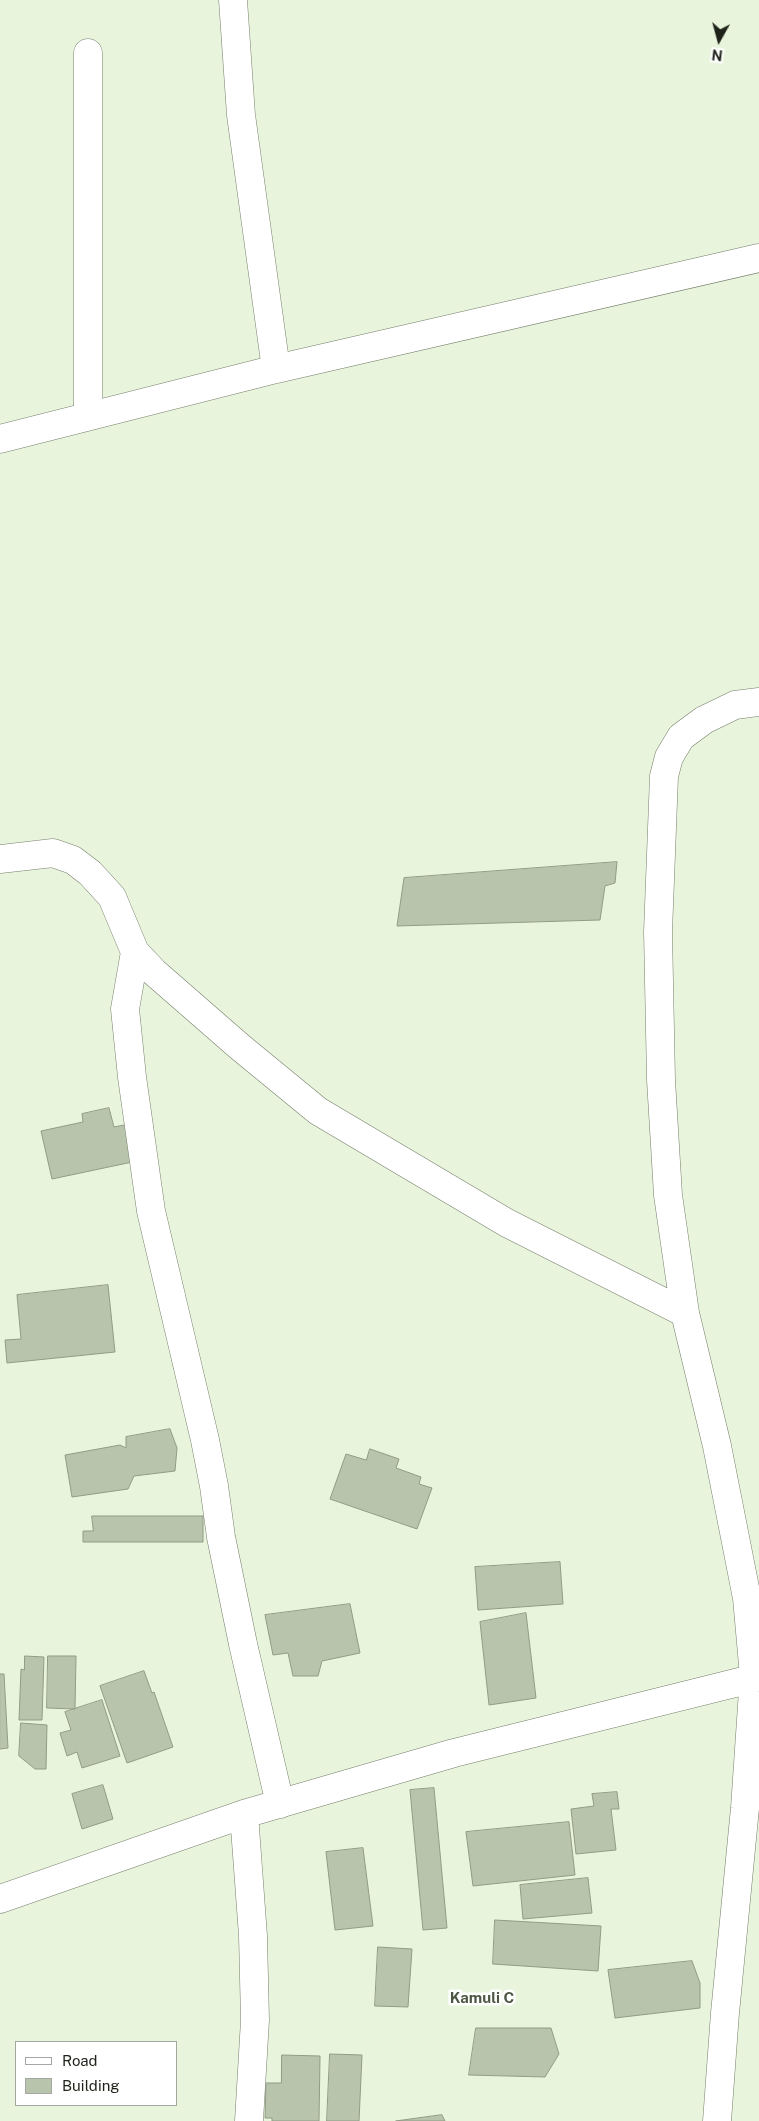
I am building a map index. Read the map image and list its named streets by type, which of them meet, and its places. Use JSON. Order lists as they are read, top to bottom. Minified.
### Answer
{"districts":["Kamuli C"],"legend":["Road","Building"],"north":"bottom"}
